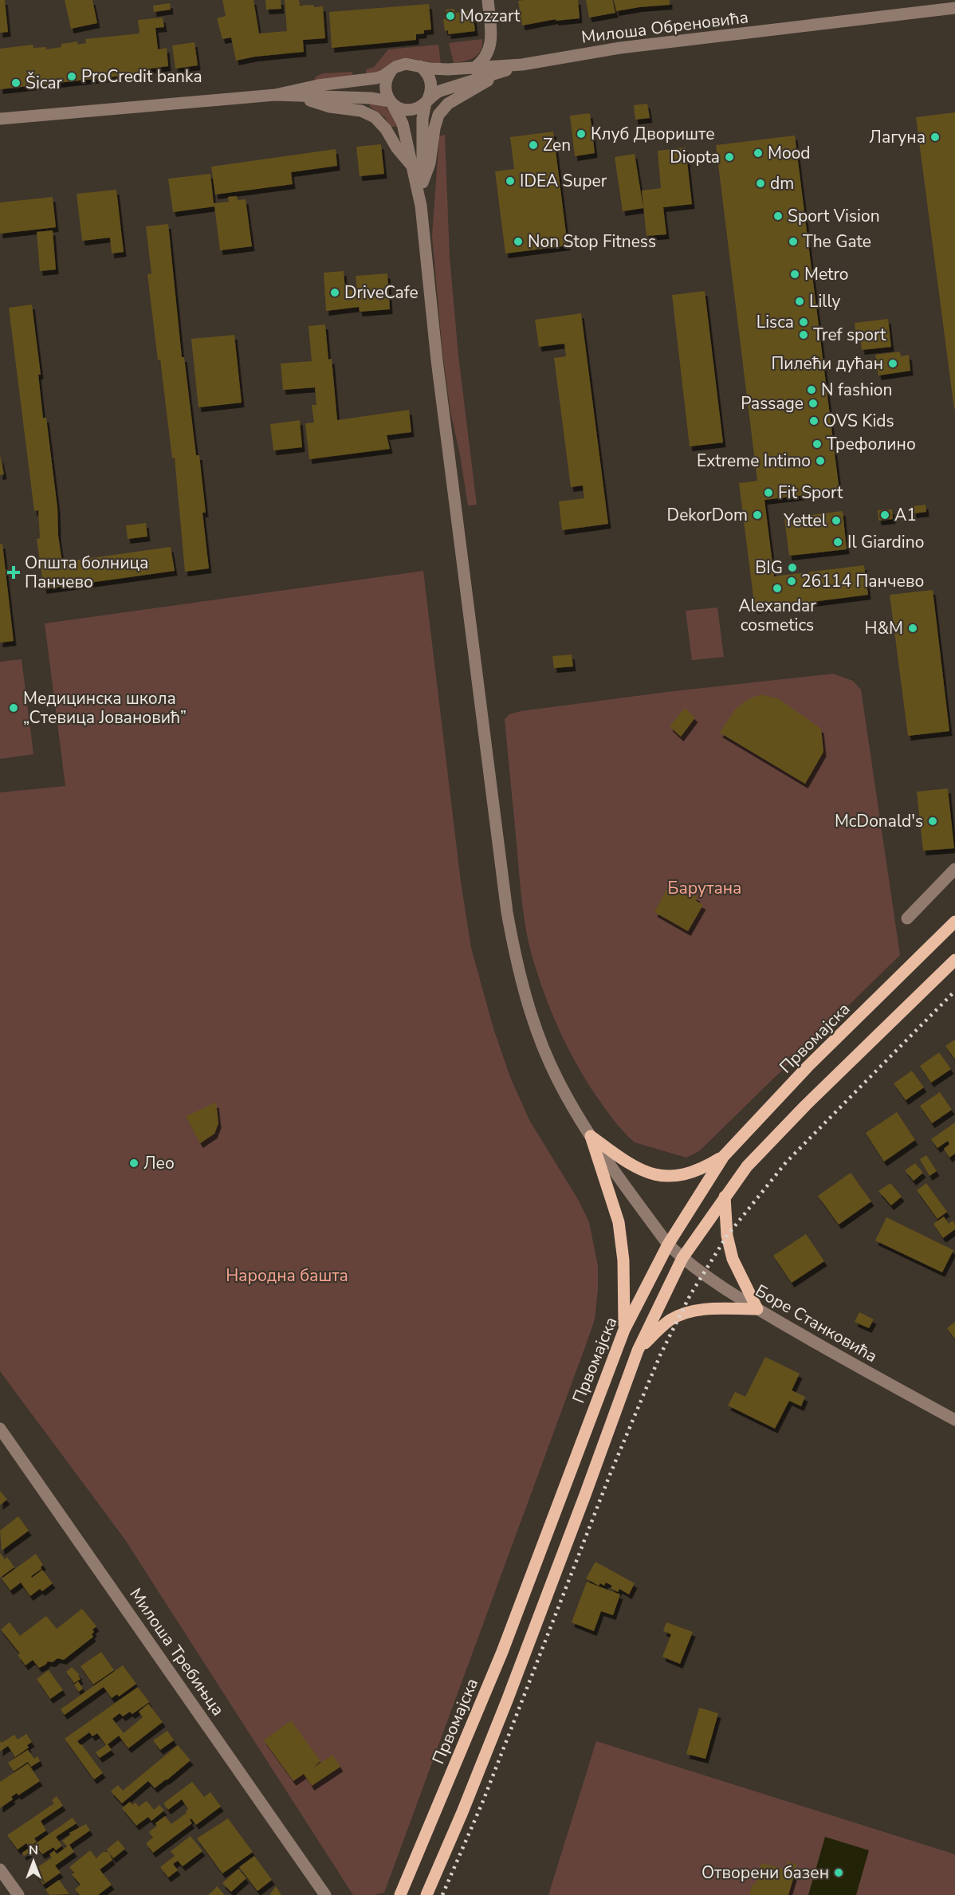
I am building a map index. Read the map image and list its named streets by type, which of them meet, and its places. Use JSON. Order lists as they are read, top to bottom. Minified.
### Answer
{"streets":{"main road":["Првомајска"],"street":["Милоша Обреновића","Боре Станковића","Милоша Требињца"]},"crossings":[["Првомајска","Боре Станковића"]],"parks":["Барутана","Народна башта"],"places":{"other":["Mozzart","ProCredit banka","Šicar","Клуб Двориште","Лагуна","Zen","Mood","Diopta","IDEA Super","dm","Sport Vision","Non Stop Fitness","The Gate","Metro","DriveCafe","Lilly","Lisca","Tref sport","Пилећи дућан","N fashion","Passage","OVS Kids","Трефолино","Extreme Intimo","Fit Sport","DekorDom","A1","Yettel","Il Giardino","BIG","26114 Панчево","Alexandar cosmetics","H&M","Медицинска школа „Стевица Јовановић”","McDonald's","Лео","Отворени базен"],"health":["Општа болница Панчево"]},"north":"top"}
